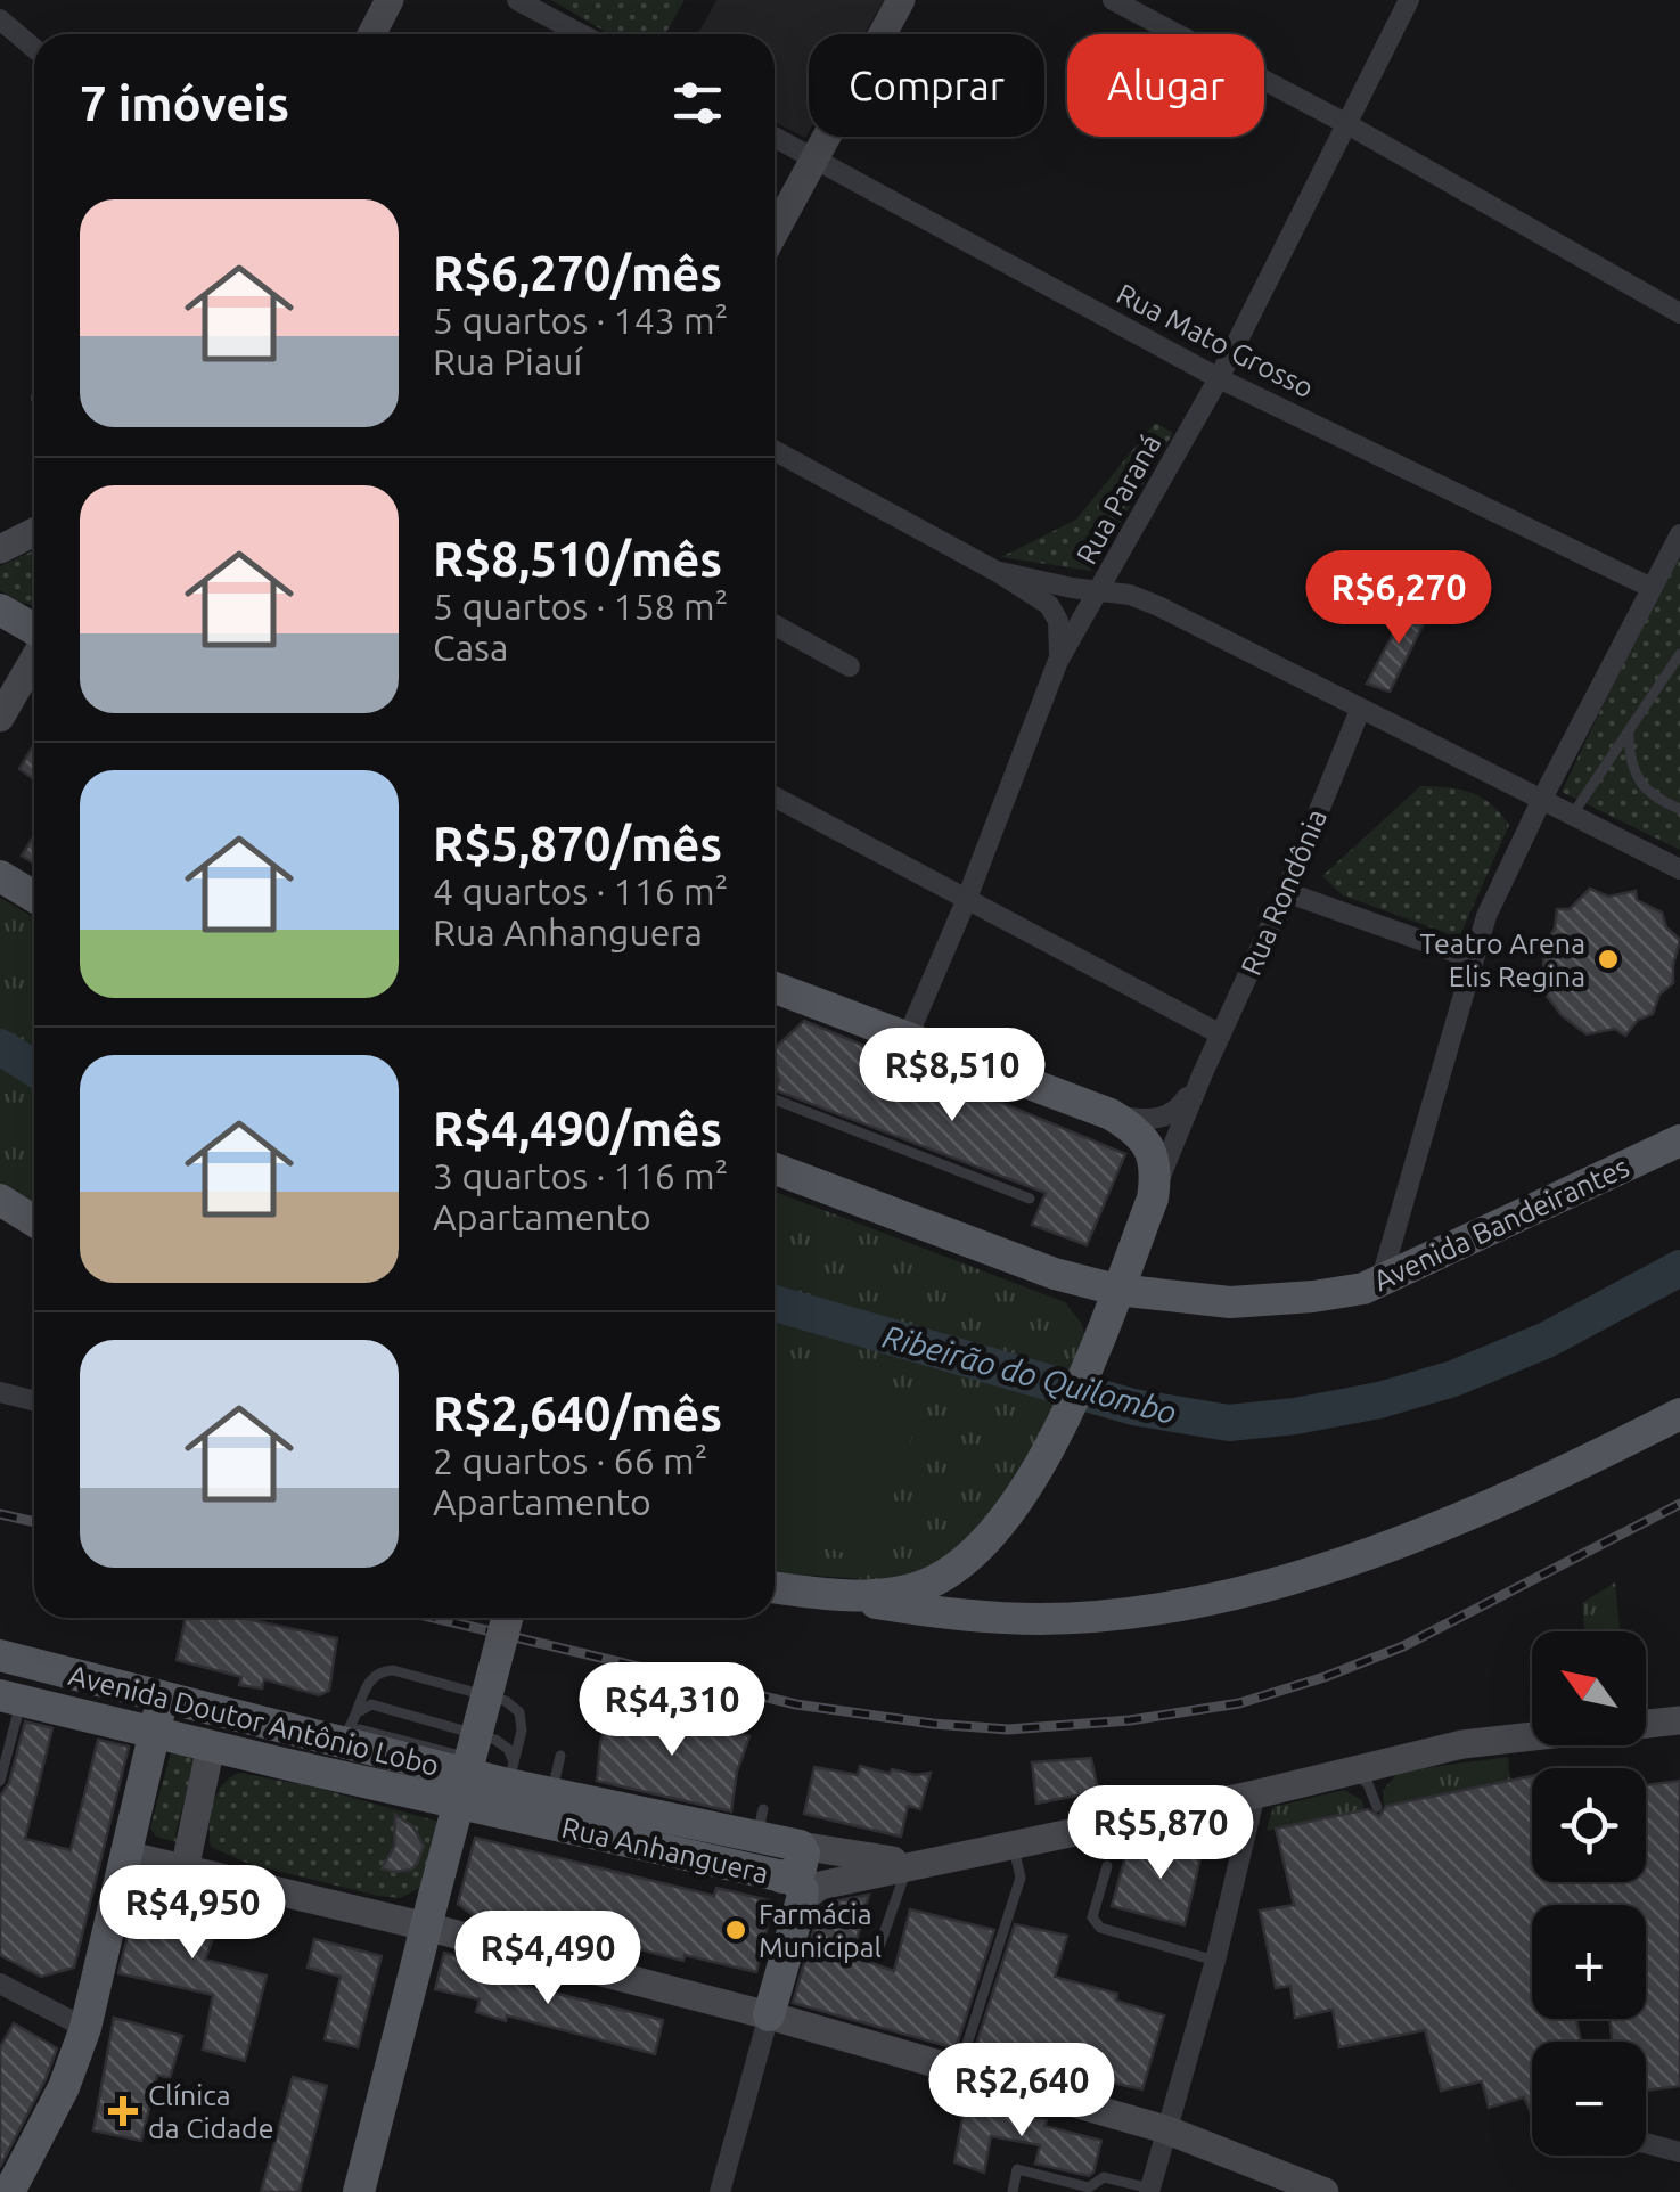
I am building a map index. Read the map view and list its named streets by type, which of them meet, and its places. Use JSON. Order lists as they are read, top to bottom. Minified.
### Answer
{"streets":{"main road":["Rua Rondônia","Avenida Bandeirantes","Avenida Doutor Antônio Lobo","Rua Anhanguera"],"street":["Rua Mato Grosso","Rua Paraná"]},"crossings":[["Rua Mato Grosso","Rua Paraná"],["Rua Rondônia","Avenida Bandeirantes"],["Avenida Doutor Antônio Lobo","Rua Anhanguera"]],"water":["Ribeirão do Quilombo"],"places":{"other":["Teatro Arena Elis Regina","Farmácia Municipal"],"health":["Clínica da Cidade"]},"north":"top left","page":{"chip":["Comprar","Alugar"],"heading":"7 imóveis","list":[{"name":"R$6,270/mês","note":"5 quartos · 143 m² · Rua Piauí"},{"name":"R$8,510/mês","note":"5 quartos · 158 m² · Casa"},{"name":"R$5,870/mês","note":"4 quartos · 116 m² · Rua Anhanguera"},{"name":"R$4,490/mês","note":"3 quartos · 116 m² · Apartamento"},{"name":"R$2,640/mês","note":"2 quartos · 66 m² · Apartamento"}],"price":["R$6,270","R$8,510","R$4,310","R$5,870","R$4,950","R$4,490","R$2,640"],"map_buttons":["+","−"]}}
